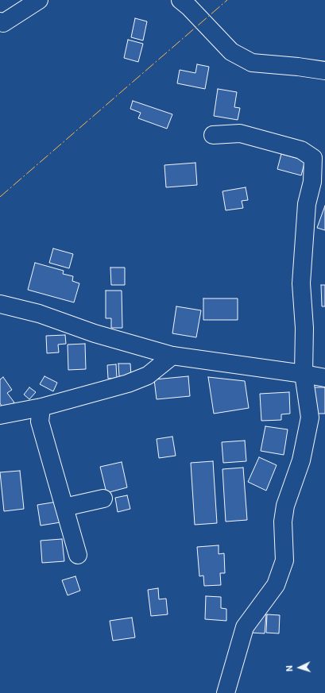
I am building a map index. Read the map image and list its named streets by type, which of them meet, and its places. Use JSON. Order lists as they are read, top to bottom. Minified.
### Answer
{"north":"left"}
